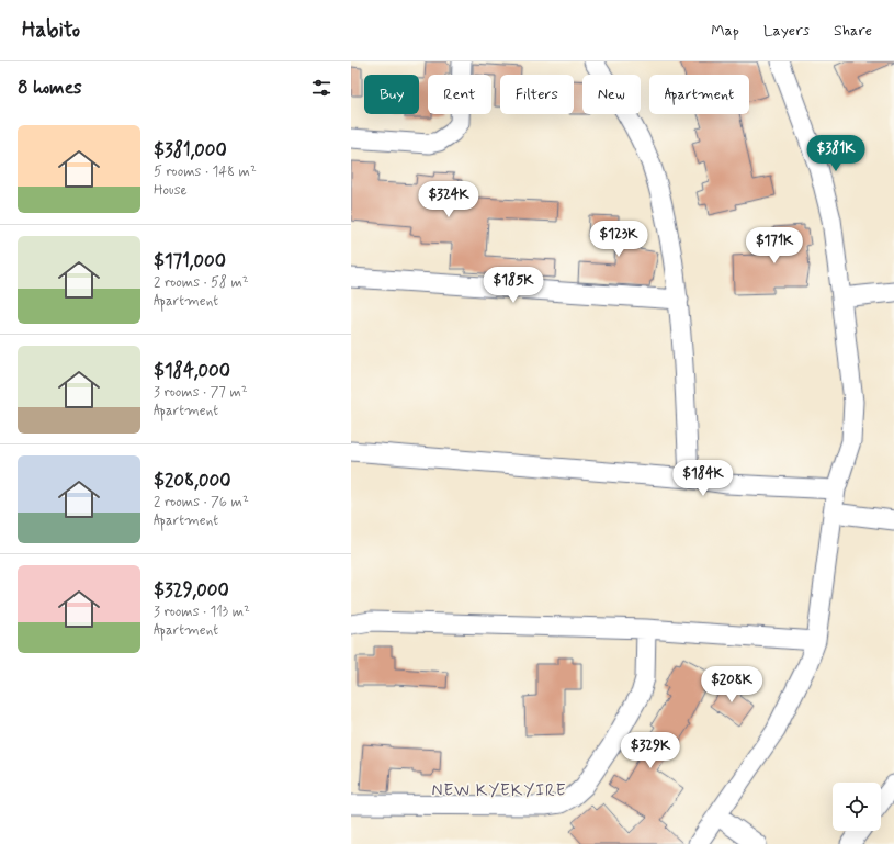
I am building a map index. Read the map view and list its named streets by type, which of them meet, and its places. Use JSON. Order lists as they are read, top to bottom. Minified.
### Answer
{"districts":["NEW KYEKYIRE"],"page":{"header":"Habito","nav":["Map","Layers","Share"],"heading":"8 homes","chip":["Buy","Rent","Filters","New","Apartment"],"list":[{"name":"$381,000","note":"5 rooms · 148 m² · House"},{"name":"$171,000","note":"2 rooms · 58 m² · Apartment"},{"name":"$184,000","note":"3 rooms · 77 m² · Apartment"},{"name":"$208,000","note":"2 rooms · 76 m² · Apartment"},{"name":"$329,000","note":"3 rooms · 113 m² · Apartment"}],"price":["$381K","$324K","$123K","$171K","$185K","$184K","$208K","$329K"]}}
